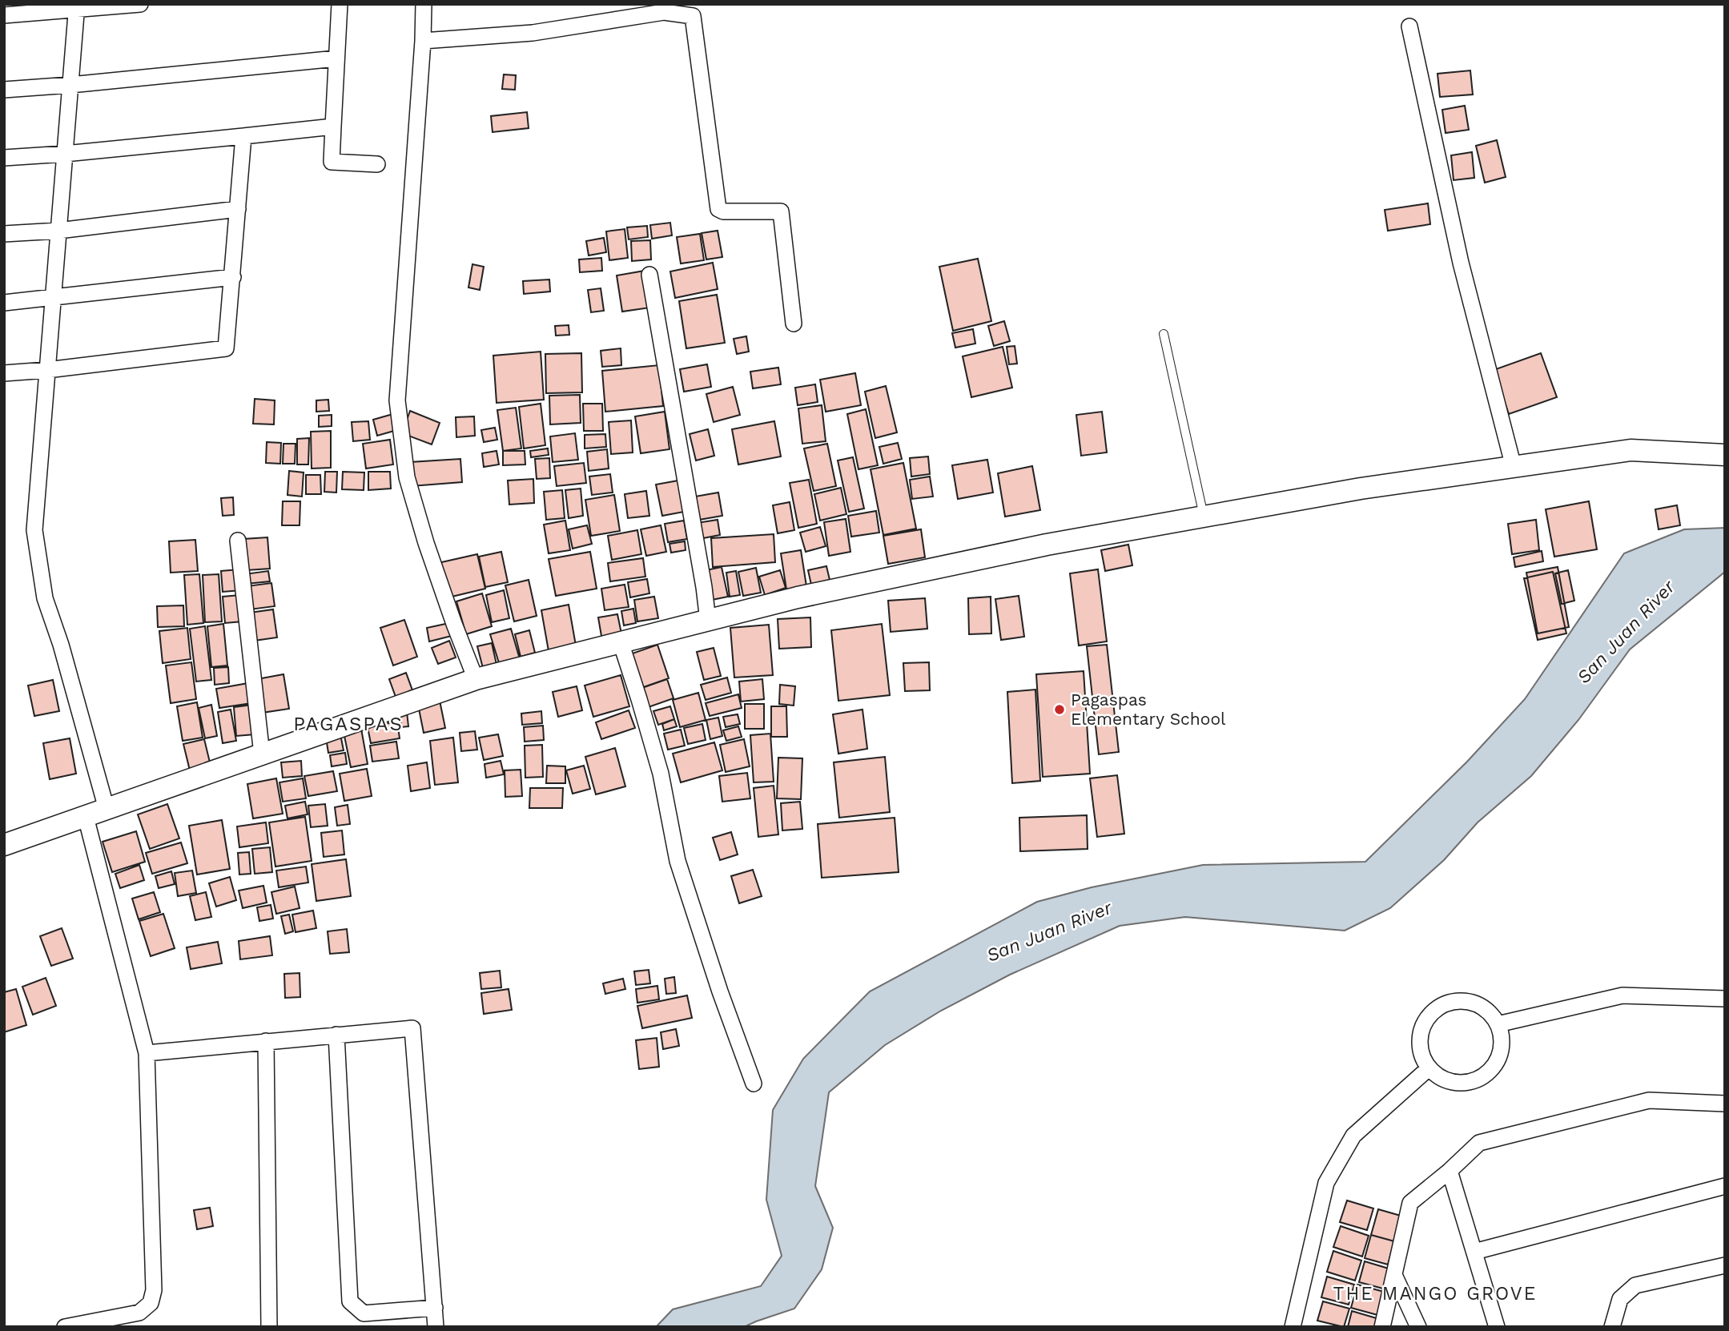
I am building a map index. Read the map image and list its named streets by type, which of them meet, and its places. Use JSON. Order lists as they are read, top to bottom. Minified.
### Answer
{"districts":["PAGASPAS","THE MANGO GROVE"],"water":["San Juan River"],"places":["Pagaspas Elementary School"]}
